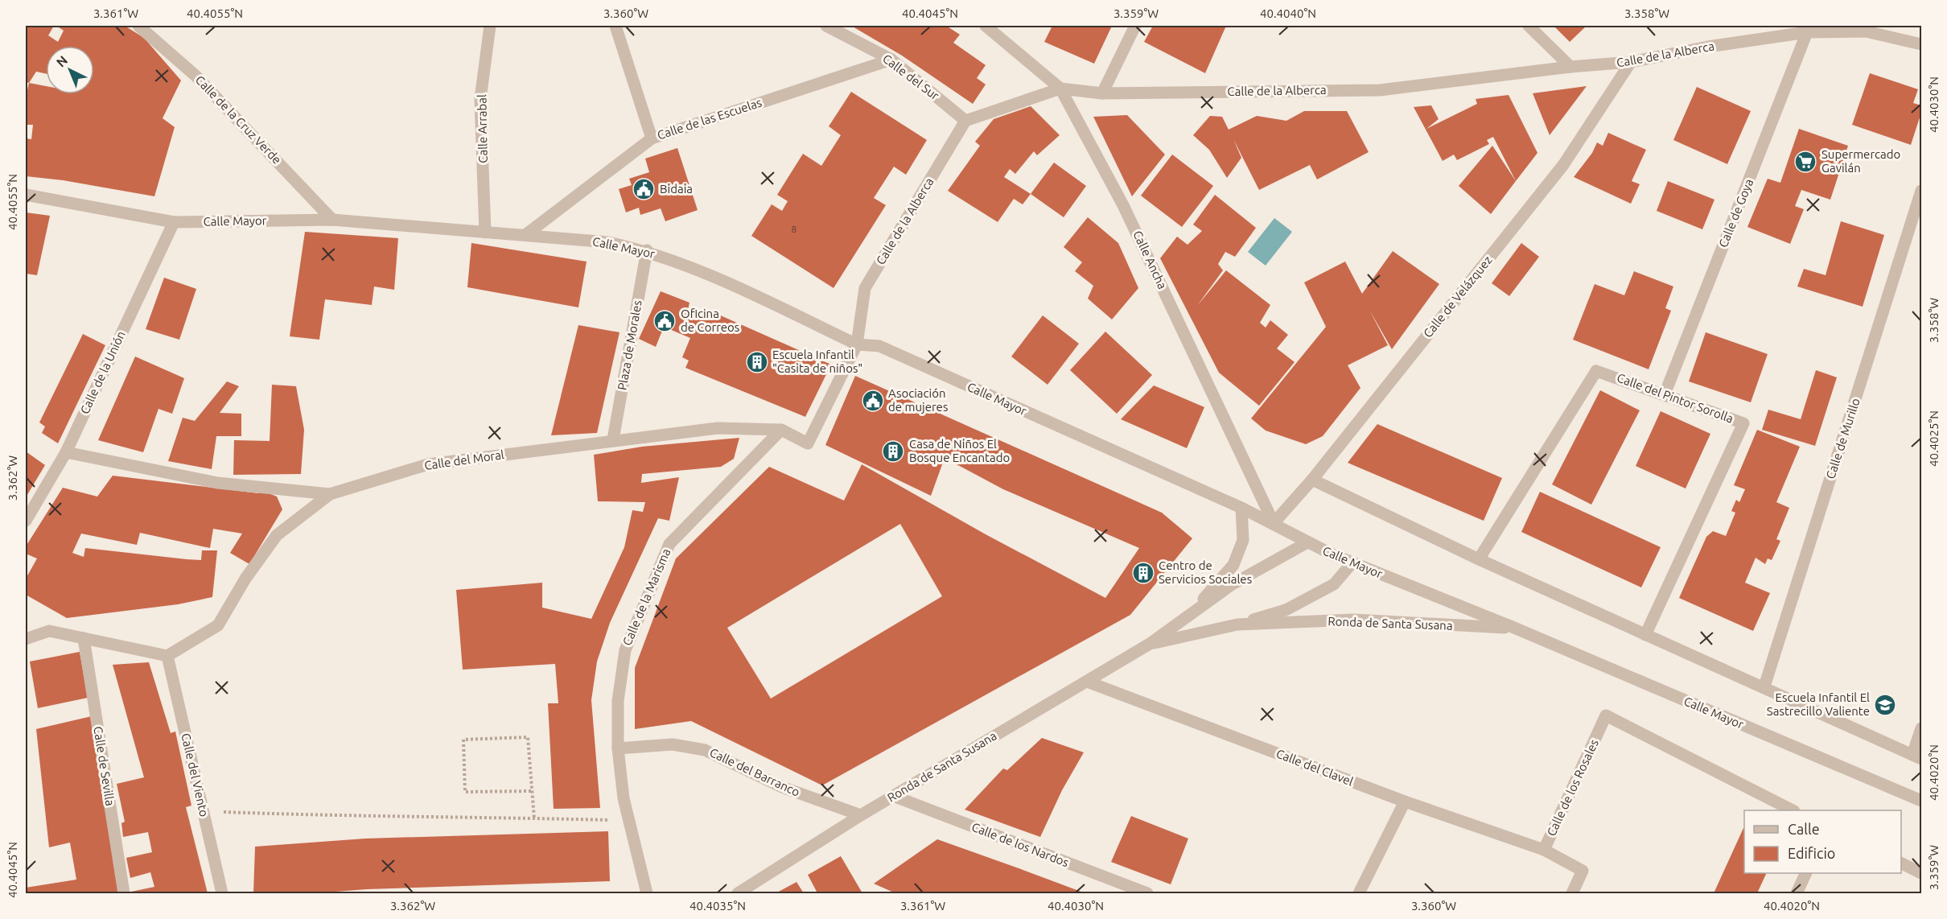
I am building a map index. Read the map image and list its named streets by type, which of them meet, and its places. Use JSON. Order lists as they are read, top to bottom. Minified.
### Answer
{"streets":{"street":["Calle de la Alberca","Calle del Sur","Calle de las Escuelas","Calle de la Cruz Verde","Calle Arrabal","Calle de Goya","Calle Mayor","Calle Ancha","Calle de Velázquez","Plaza de Morales","Calle de la Unión","Calle del Pintor Sorolla","Calle de Murillo","Calle del Moral","Calle de la Marisma","Ronda de Santa Susana","Calle de Sevilla","Calle del Clavel","Calle del Barranco","Calle del Viento","Calle de los Rosales","Calle de los Nardos"]},"crossings":[["Calle de la Alberca","Calle del Sur"],["Calle de la Alberca","Calle de Goya"],["Calle de la Alberca","Calle Mayor"],["Calle de la Alberca","Calle Ancha"],["Calle de la Alberca","Calle de Velázquez"],["Calle de la Alberca","Calle del Moral"],["Calle del Sur","Calle de las Escuelas"],["Calle de las Escuelas","Calle Mayor"],["Calle de la Cruz Verde","Calle Mayor"],["Calle Arrabal","Calle Mayor"],["Calle de Goya","Calle del Pintor Sorolla"],["Calle Mayor","Calle Ancha"],["Calle Mayor","Calle de Velázquez"],["Calle Mayor","Plaza de Morales"],["Calle Mayor","Calle de la Unión"],["Calle Mayor","Ronda de Santa Susana"],["Calle Ancha","Calle de Velázquez"],["Plaza de Morales","Calle del Moral"],["Calle de la Unión","Calle del Moral"],["Calle del Moral","Calle de la Marisma"],["Calle de la Marisma","Calle del Barranco"],["Ronda de Santa Susana","Calle del Clavel"],["Ronda de Santa Susana","Calle del Barranco"],["Ronda de Santa Susana","Calle de los Nardos"],["Calle del Clavel","Calle de los Rosales"]],"places":{"supermarket":["Supermercado Gavilán"],"public building":["Bidaia","Oficina de Correos","Asociación de mujeres"],"building":["Escuela Infantil \"Casita de niños\"","Casa de Niños El Bosque Encantado","Centro de Servicios Sociales"],"school or university":["Escuela Infantil El Sastrecillo Valiente"]},"house_numbers":["8"],"legend":["Calle","Edificio"],"north":"top left","coordinates":["3.361°W","40.4055°N","3.360°W","40.4045°N","3.359°W","40.4040°N","3.358°W","40.4030°N","40.4025°N","3.362°W","40.4020°N","40.4035°N"]}
